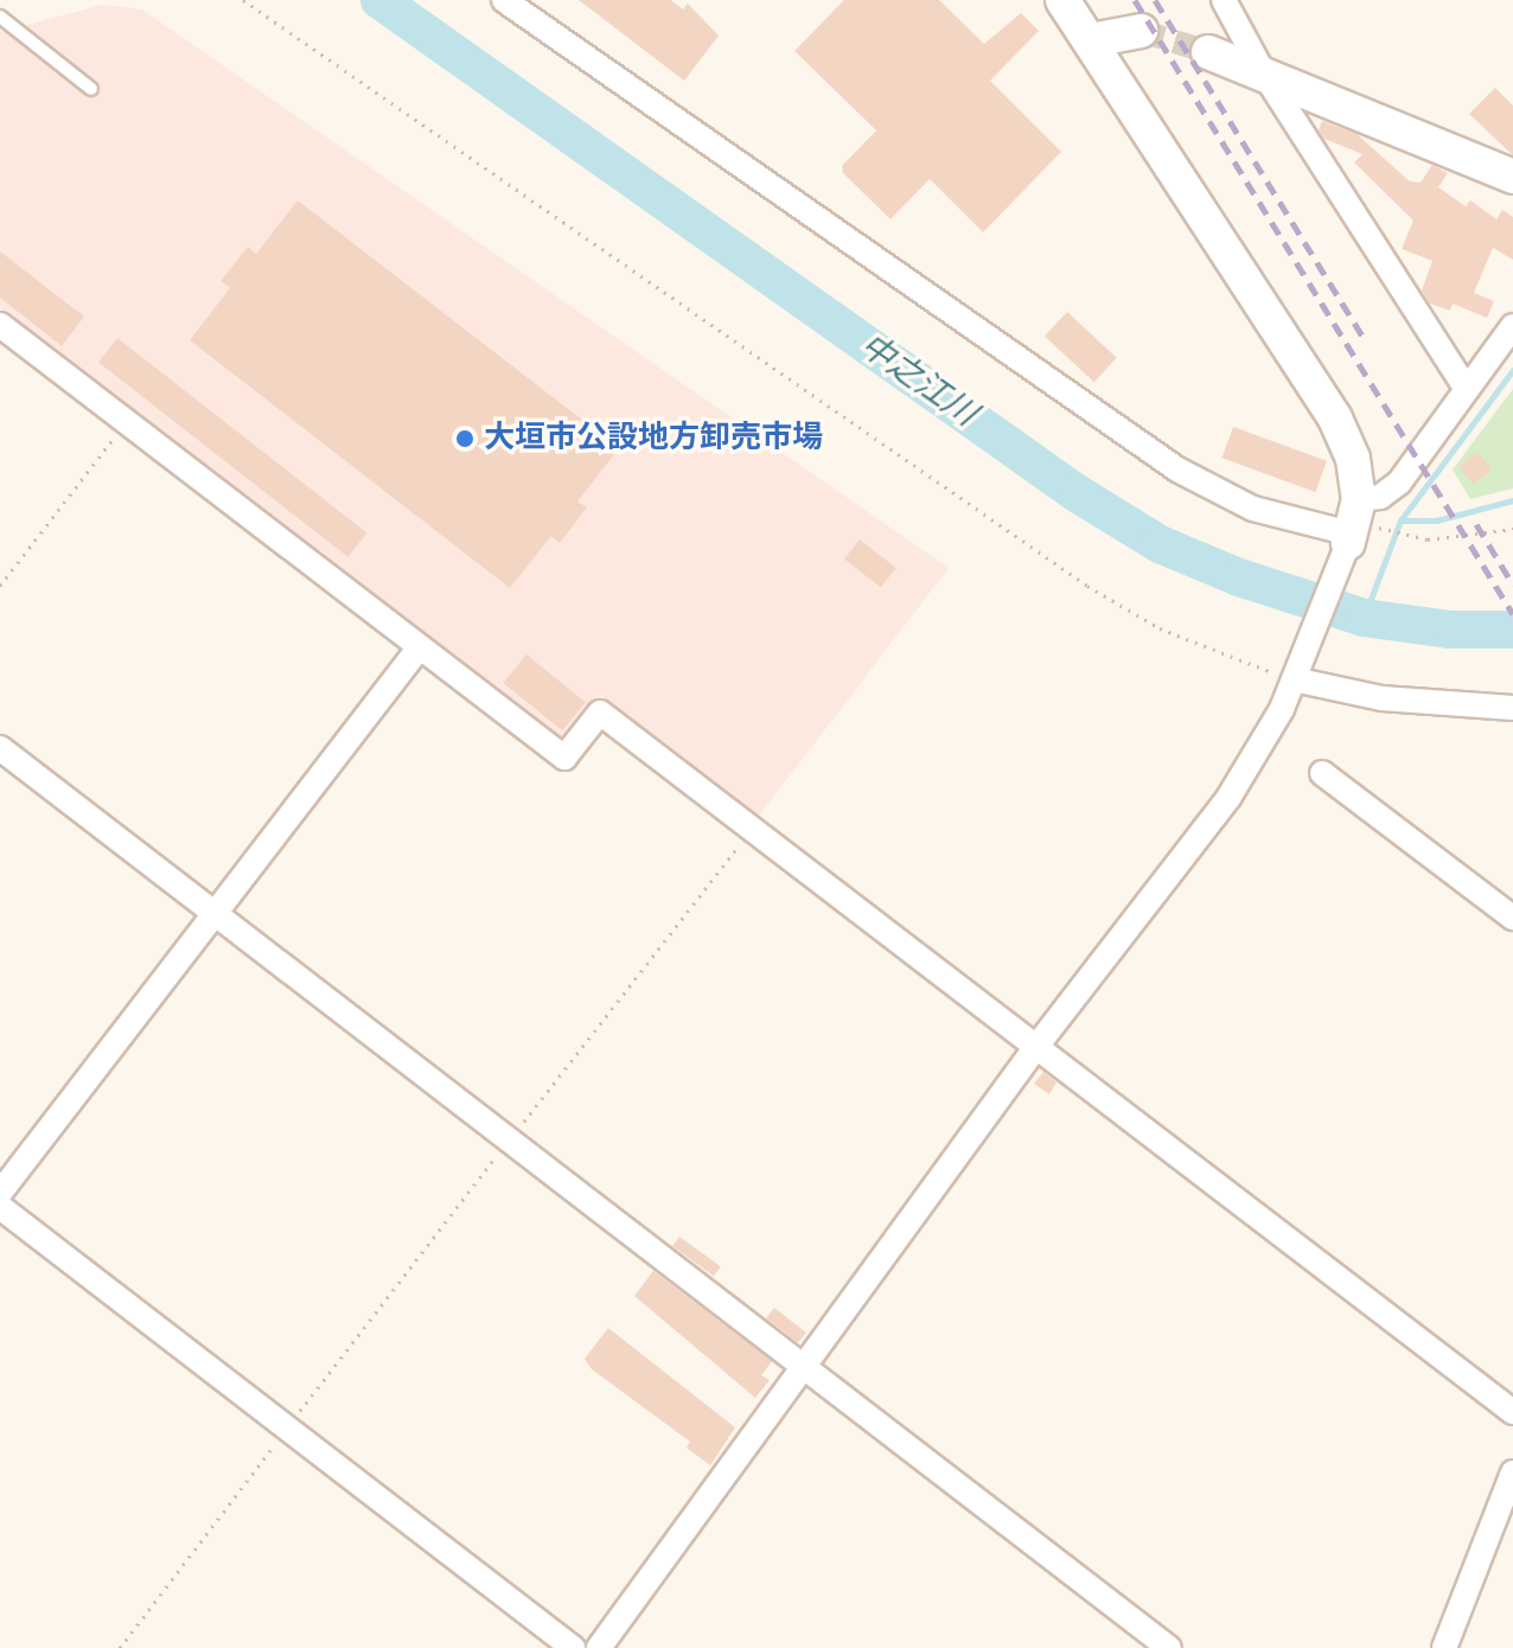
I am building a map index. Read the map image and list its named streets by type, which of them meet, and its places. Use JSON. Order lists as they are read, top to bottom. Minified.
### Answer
{"water":["中之江川"],"places":["大垣市公設地方卸売市場"]}
